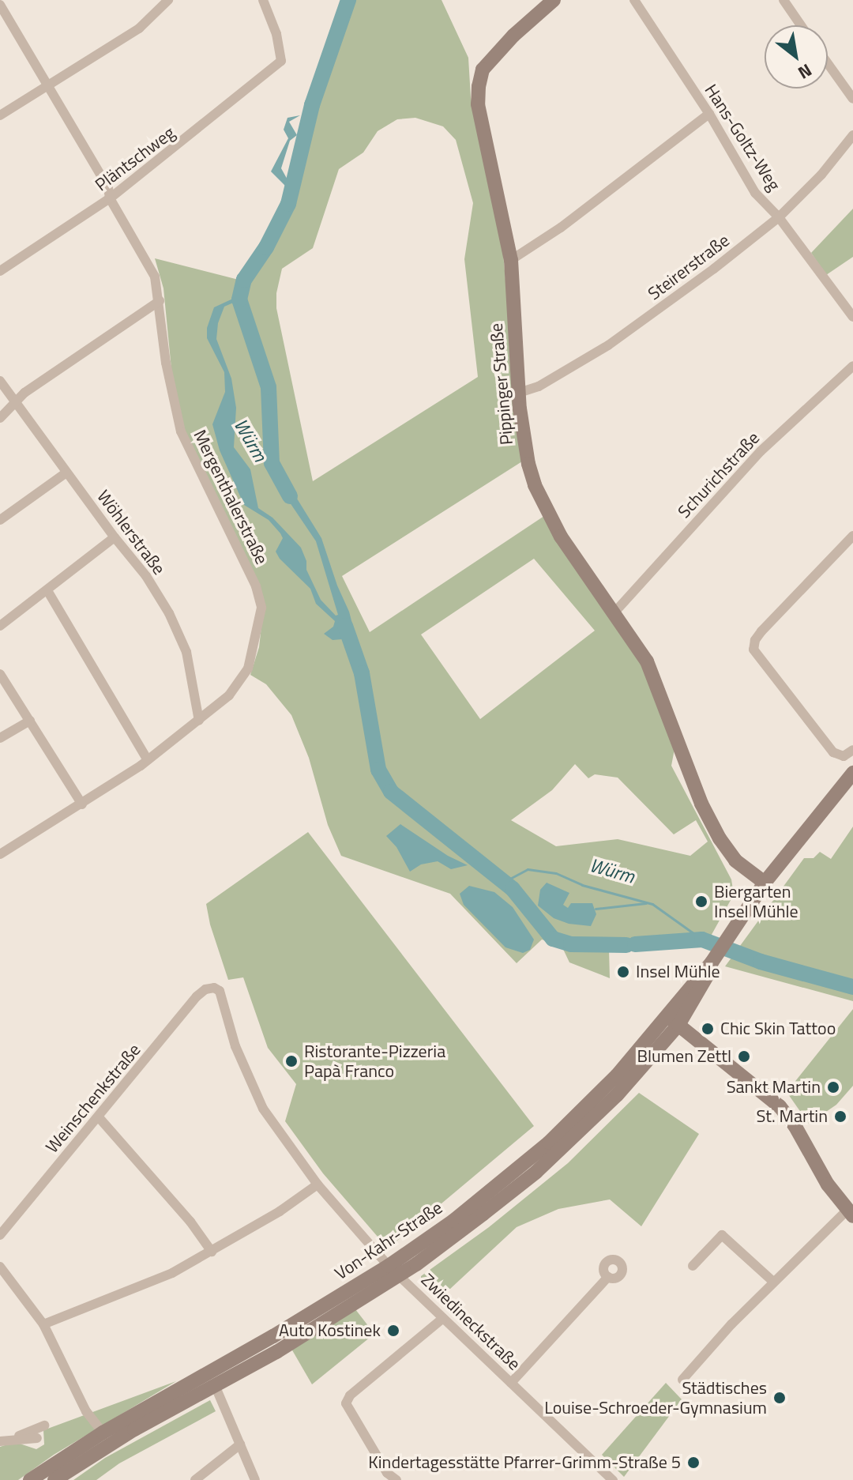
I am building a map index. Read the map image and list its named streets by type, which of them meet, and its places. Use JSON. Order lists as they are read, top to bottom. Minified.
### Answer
{"streets":{"main road":["Pippinger Straße","Von-Kahr-Straße"],"street":["Hans-Goltz-Weg","Pläntschweg","Steirerstraße","Schurichstraße","Mergenthalerstraße","Wöhlerstraße","Weinschenkstraße","Zwiedineckstraße"]},"crossings":[["Hans-Goltz-Weg","Steirerstraße"],["Pläntschweg","Mergenthalerstraße"],["Steirerstraße","Pippinger Straße"],["Pippinger Straße","Schurichstraße"],["Pippinger Straße","Von-Kahr-Straße"],["Mergenthalerstraße","Wöhlerstraße"],["Weinschenkstraße","Zwiedineckstraße"],["Von-Kahr-Straße","Zwiedineckstraße"]],"water":["Würm"],"places":["Biergarten Insel Mühle","Insel Mühle","Chic Skin Tattoo","Blumen Zettl","Ristorante-Pizzeria Papà Franco","Sankt Martin","St. Martin","Auto Kostinek","Städtisches Louise-Schroeder-Gymnasium","Kindertagesstätte Pfarrer-Grimm-Straße 5"],"north":"bottom right"}
